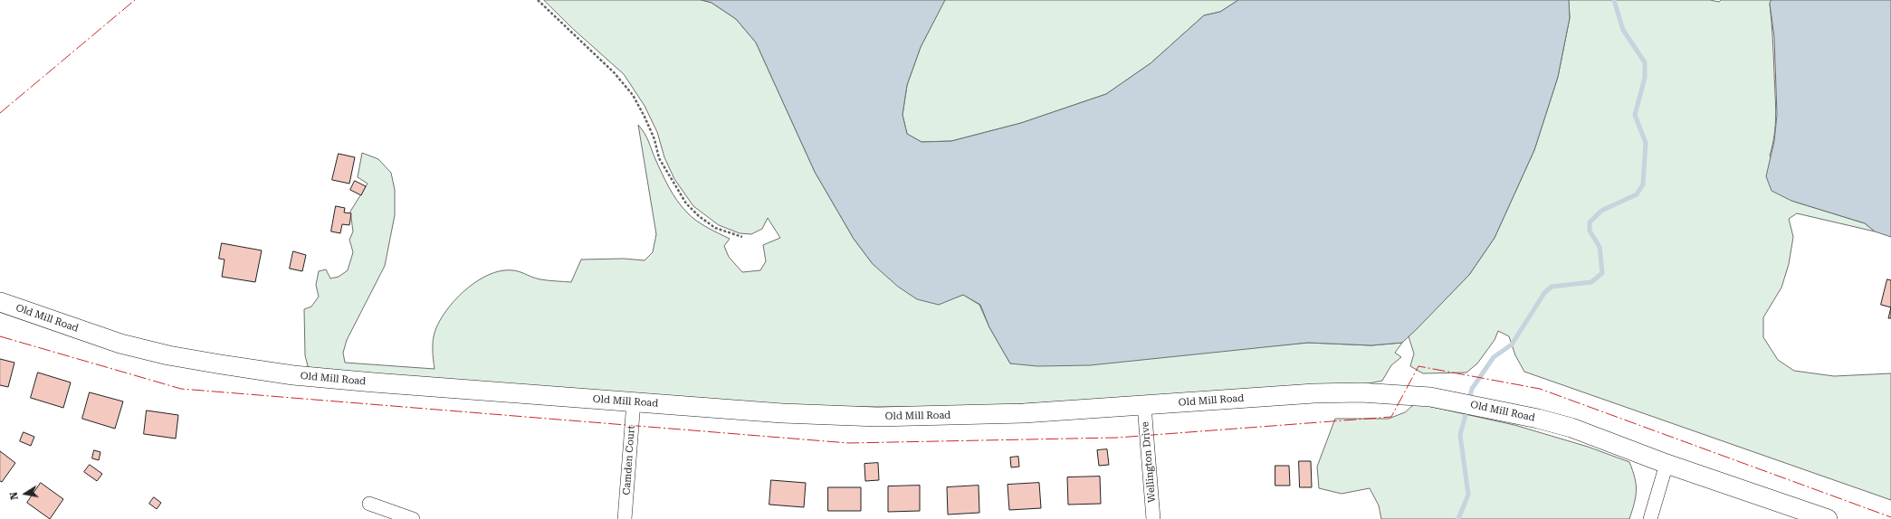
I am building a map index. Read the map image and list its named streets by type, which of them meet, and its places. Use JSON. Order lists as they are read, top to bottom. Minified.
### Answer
{"streets":{"street":["Old Mill Road","Camden Court","Wellington Drive"]},"crossings":[["Old Mill Road","Camden Court"],["Old Mill Road","Wellington Drive"]],"north":"left"}
